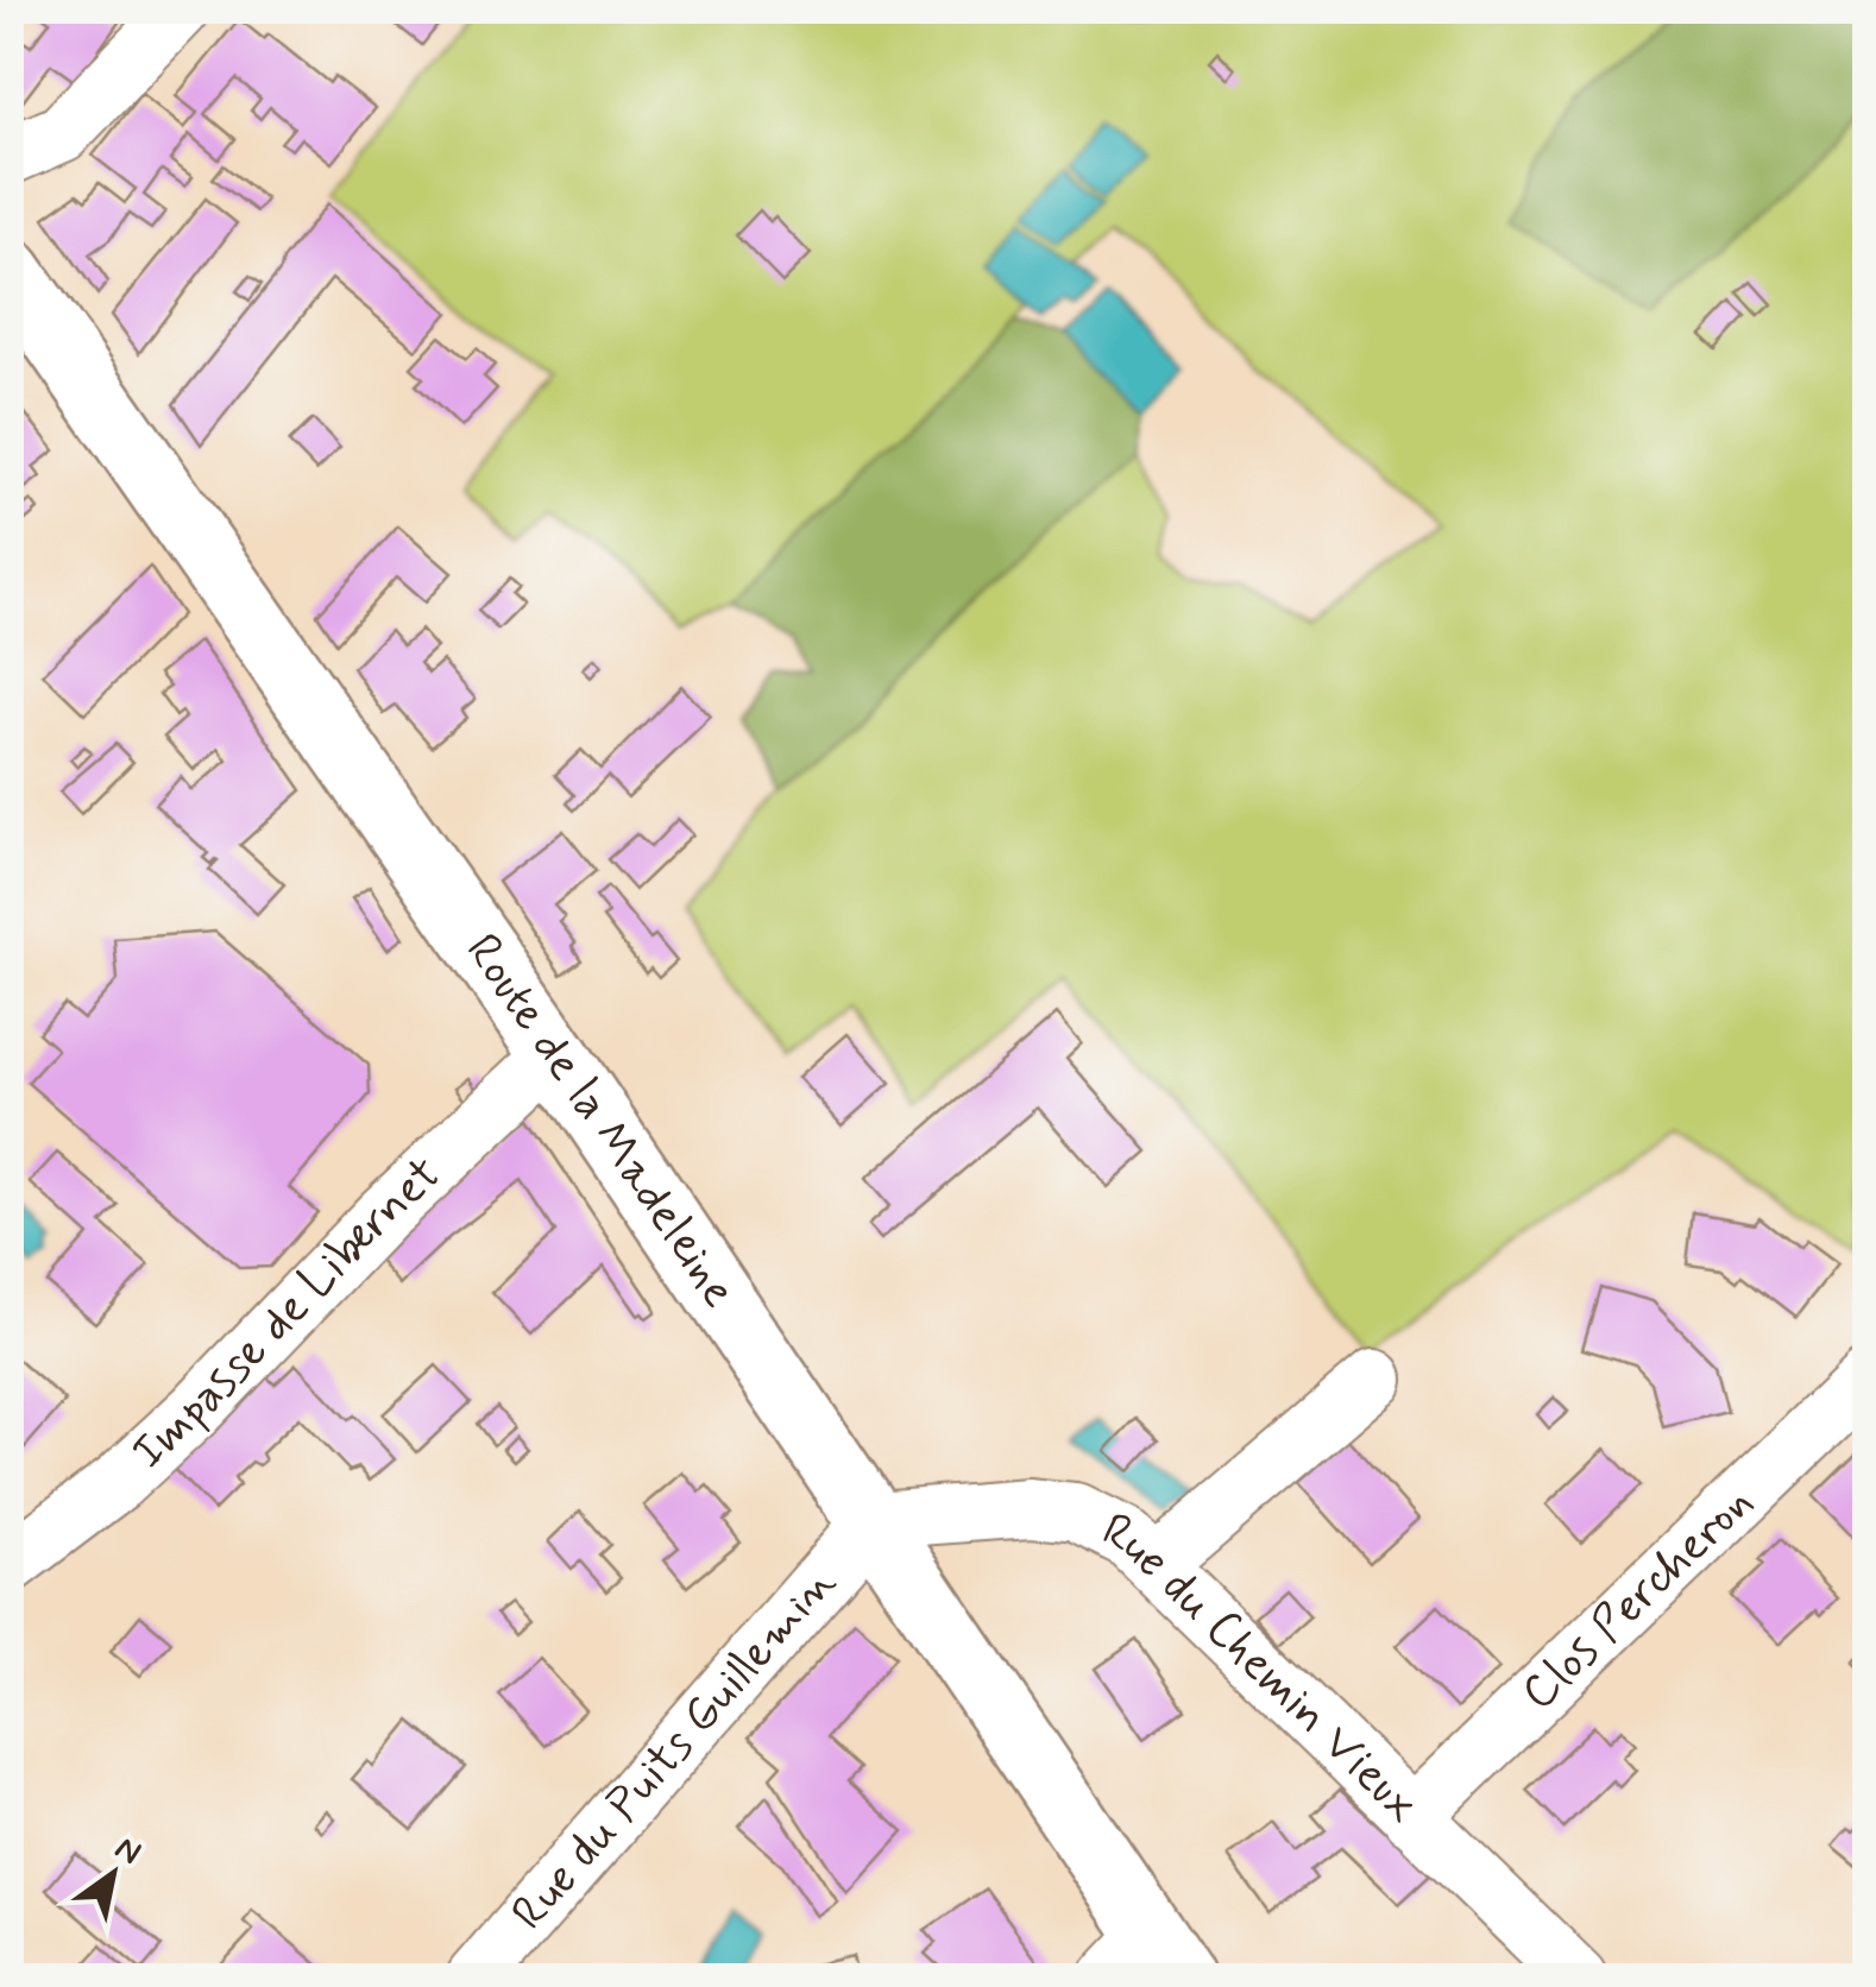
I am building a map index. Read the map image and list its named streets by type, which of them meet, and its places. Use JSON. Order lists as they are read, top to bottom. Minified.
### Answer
{"streets":{"main road":["Route de la Madeleine"],"street":["Impasse de Libernet","Clos Percheron","Rue du Chemin Vieux","Rue du Puits Guillemin"]},"crossings":[["Route de la Madeleine","Impasse de Libernet"],["Route de la Madeleine","Rue du Chemin Vieux"],["Route de la Madeleine","Rue du Puits Guillemin"],["Clos Percheron","Rue du Chemin Vieux"],["Rue du Chemin Vieux","Rue du Puits Guillemin"]],"north":"top right"}
